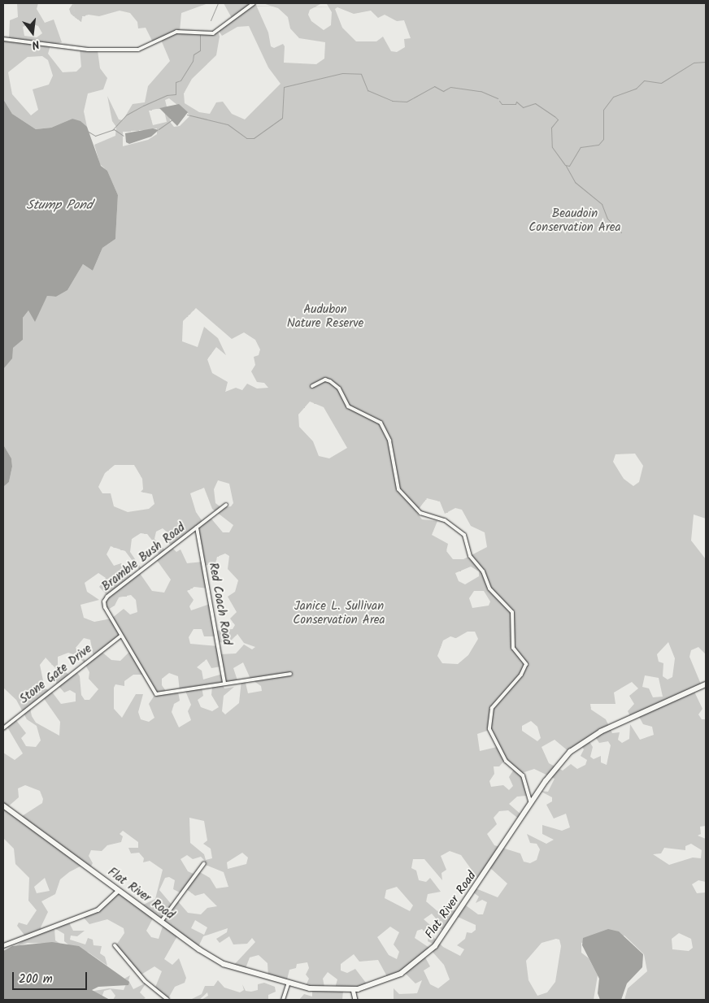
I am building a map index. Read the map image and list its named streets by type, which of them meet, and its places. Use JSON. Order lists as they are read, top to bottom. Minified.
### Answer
{"streets":{"main road":["Flat River Road"],"street":["Bramble Bush Road","Red Coach Road","Stone Gate Drive"]},"crossings":[["Bramble Bush Road","Red Coach Road"],["Bramble Bush Road","Stone Gate Drive"]],"water":["Stump Pond"],"parks":["Beaudoin Conservation Area","Audubon Nature Reserve","Janice L. Sullivan Conservation Area"],"scale_bar":"200 m","north":"bottom"}
